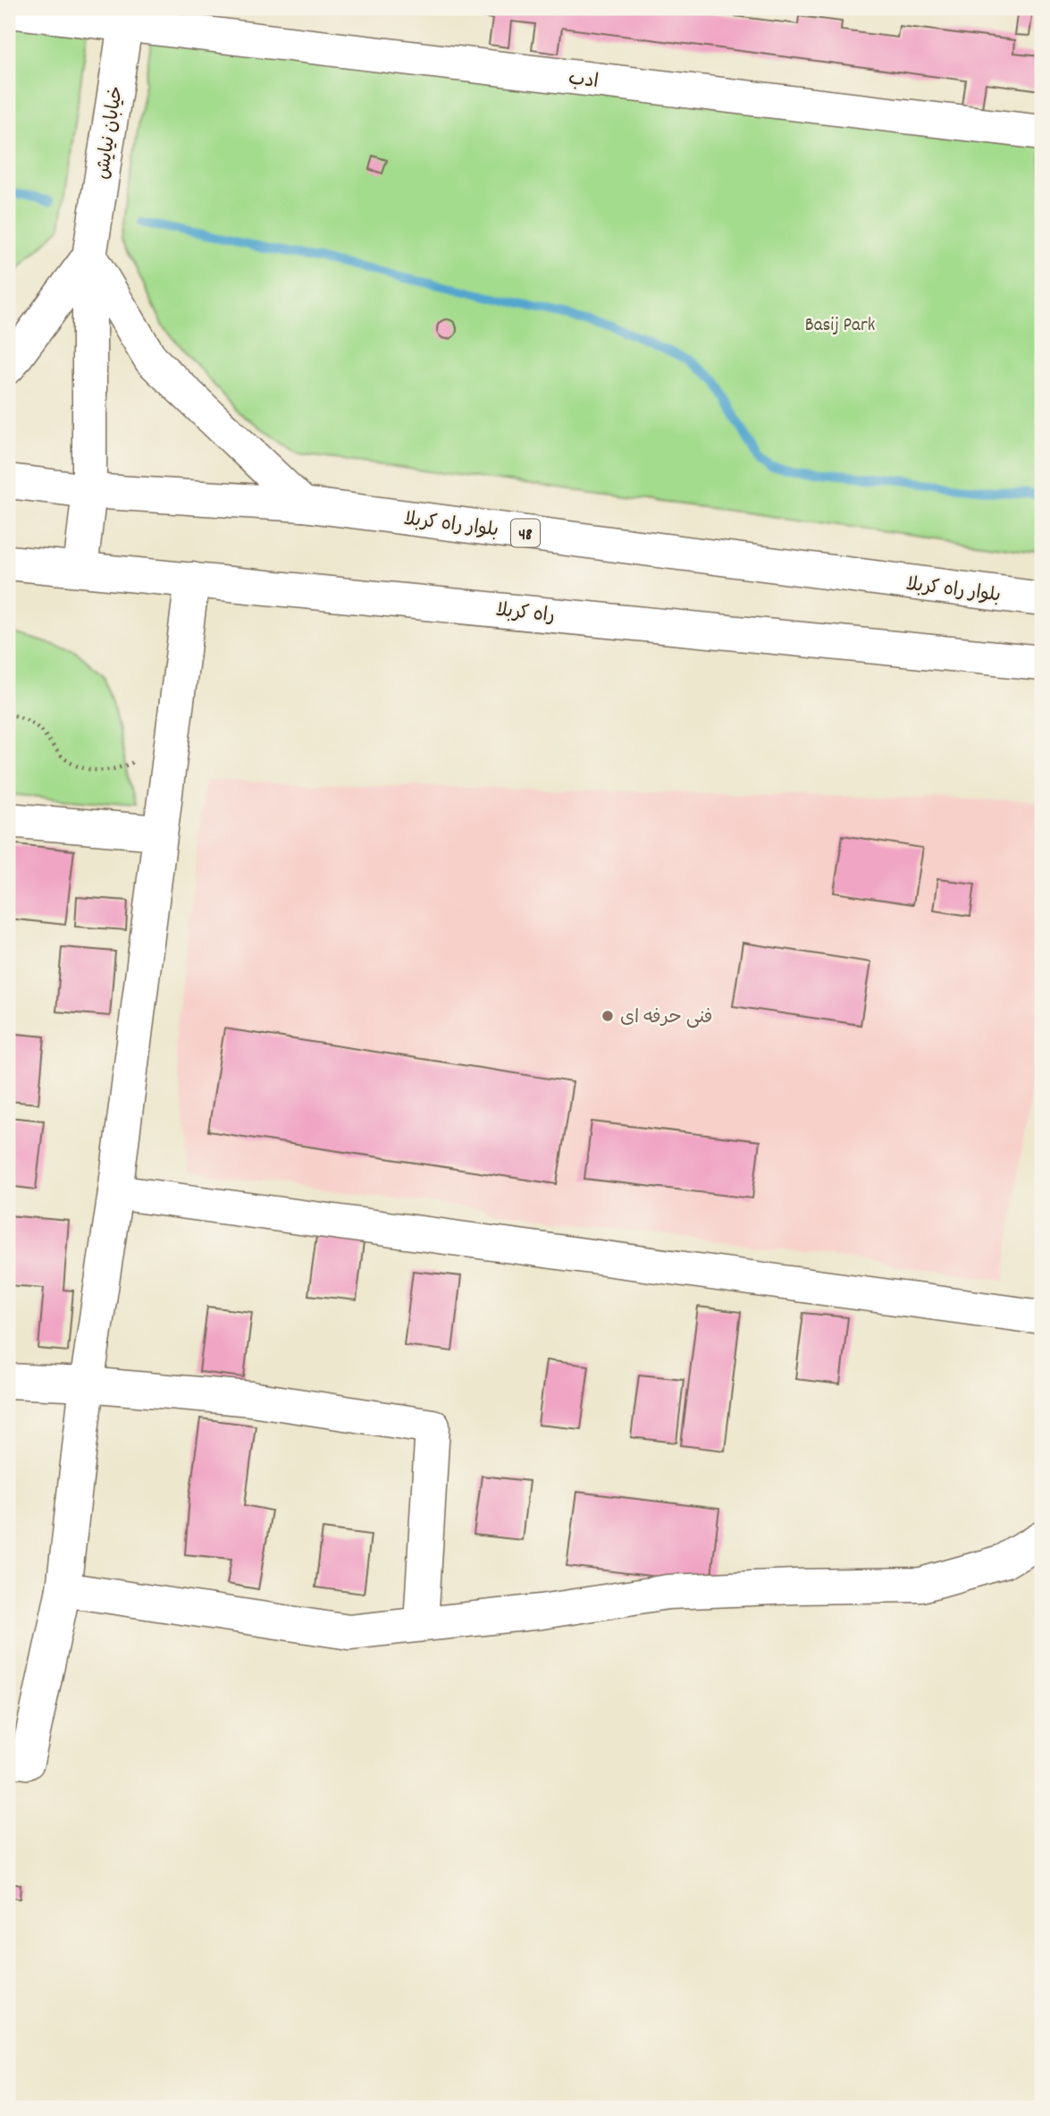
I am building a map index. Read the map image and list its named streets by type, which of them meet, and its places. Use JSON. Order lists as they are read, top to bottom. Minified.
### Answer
{"streets":{"street":["ادب","خیابان نیایش","بلوار راه کربلا","48","راه کربلا"]},"crossings":[["ادب","خیابان نیایش"],["خیابان نیایش","بلوار راه کربلا"],["خیابان نیایش","راه کربلا"]],"parks":["Basij Park"],"places":["فنی حرفه ای"]}
